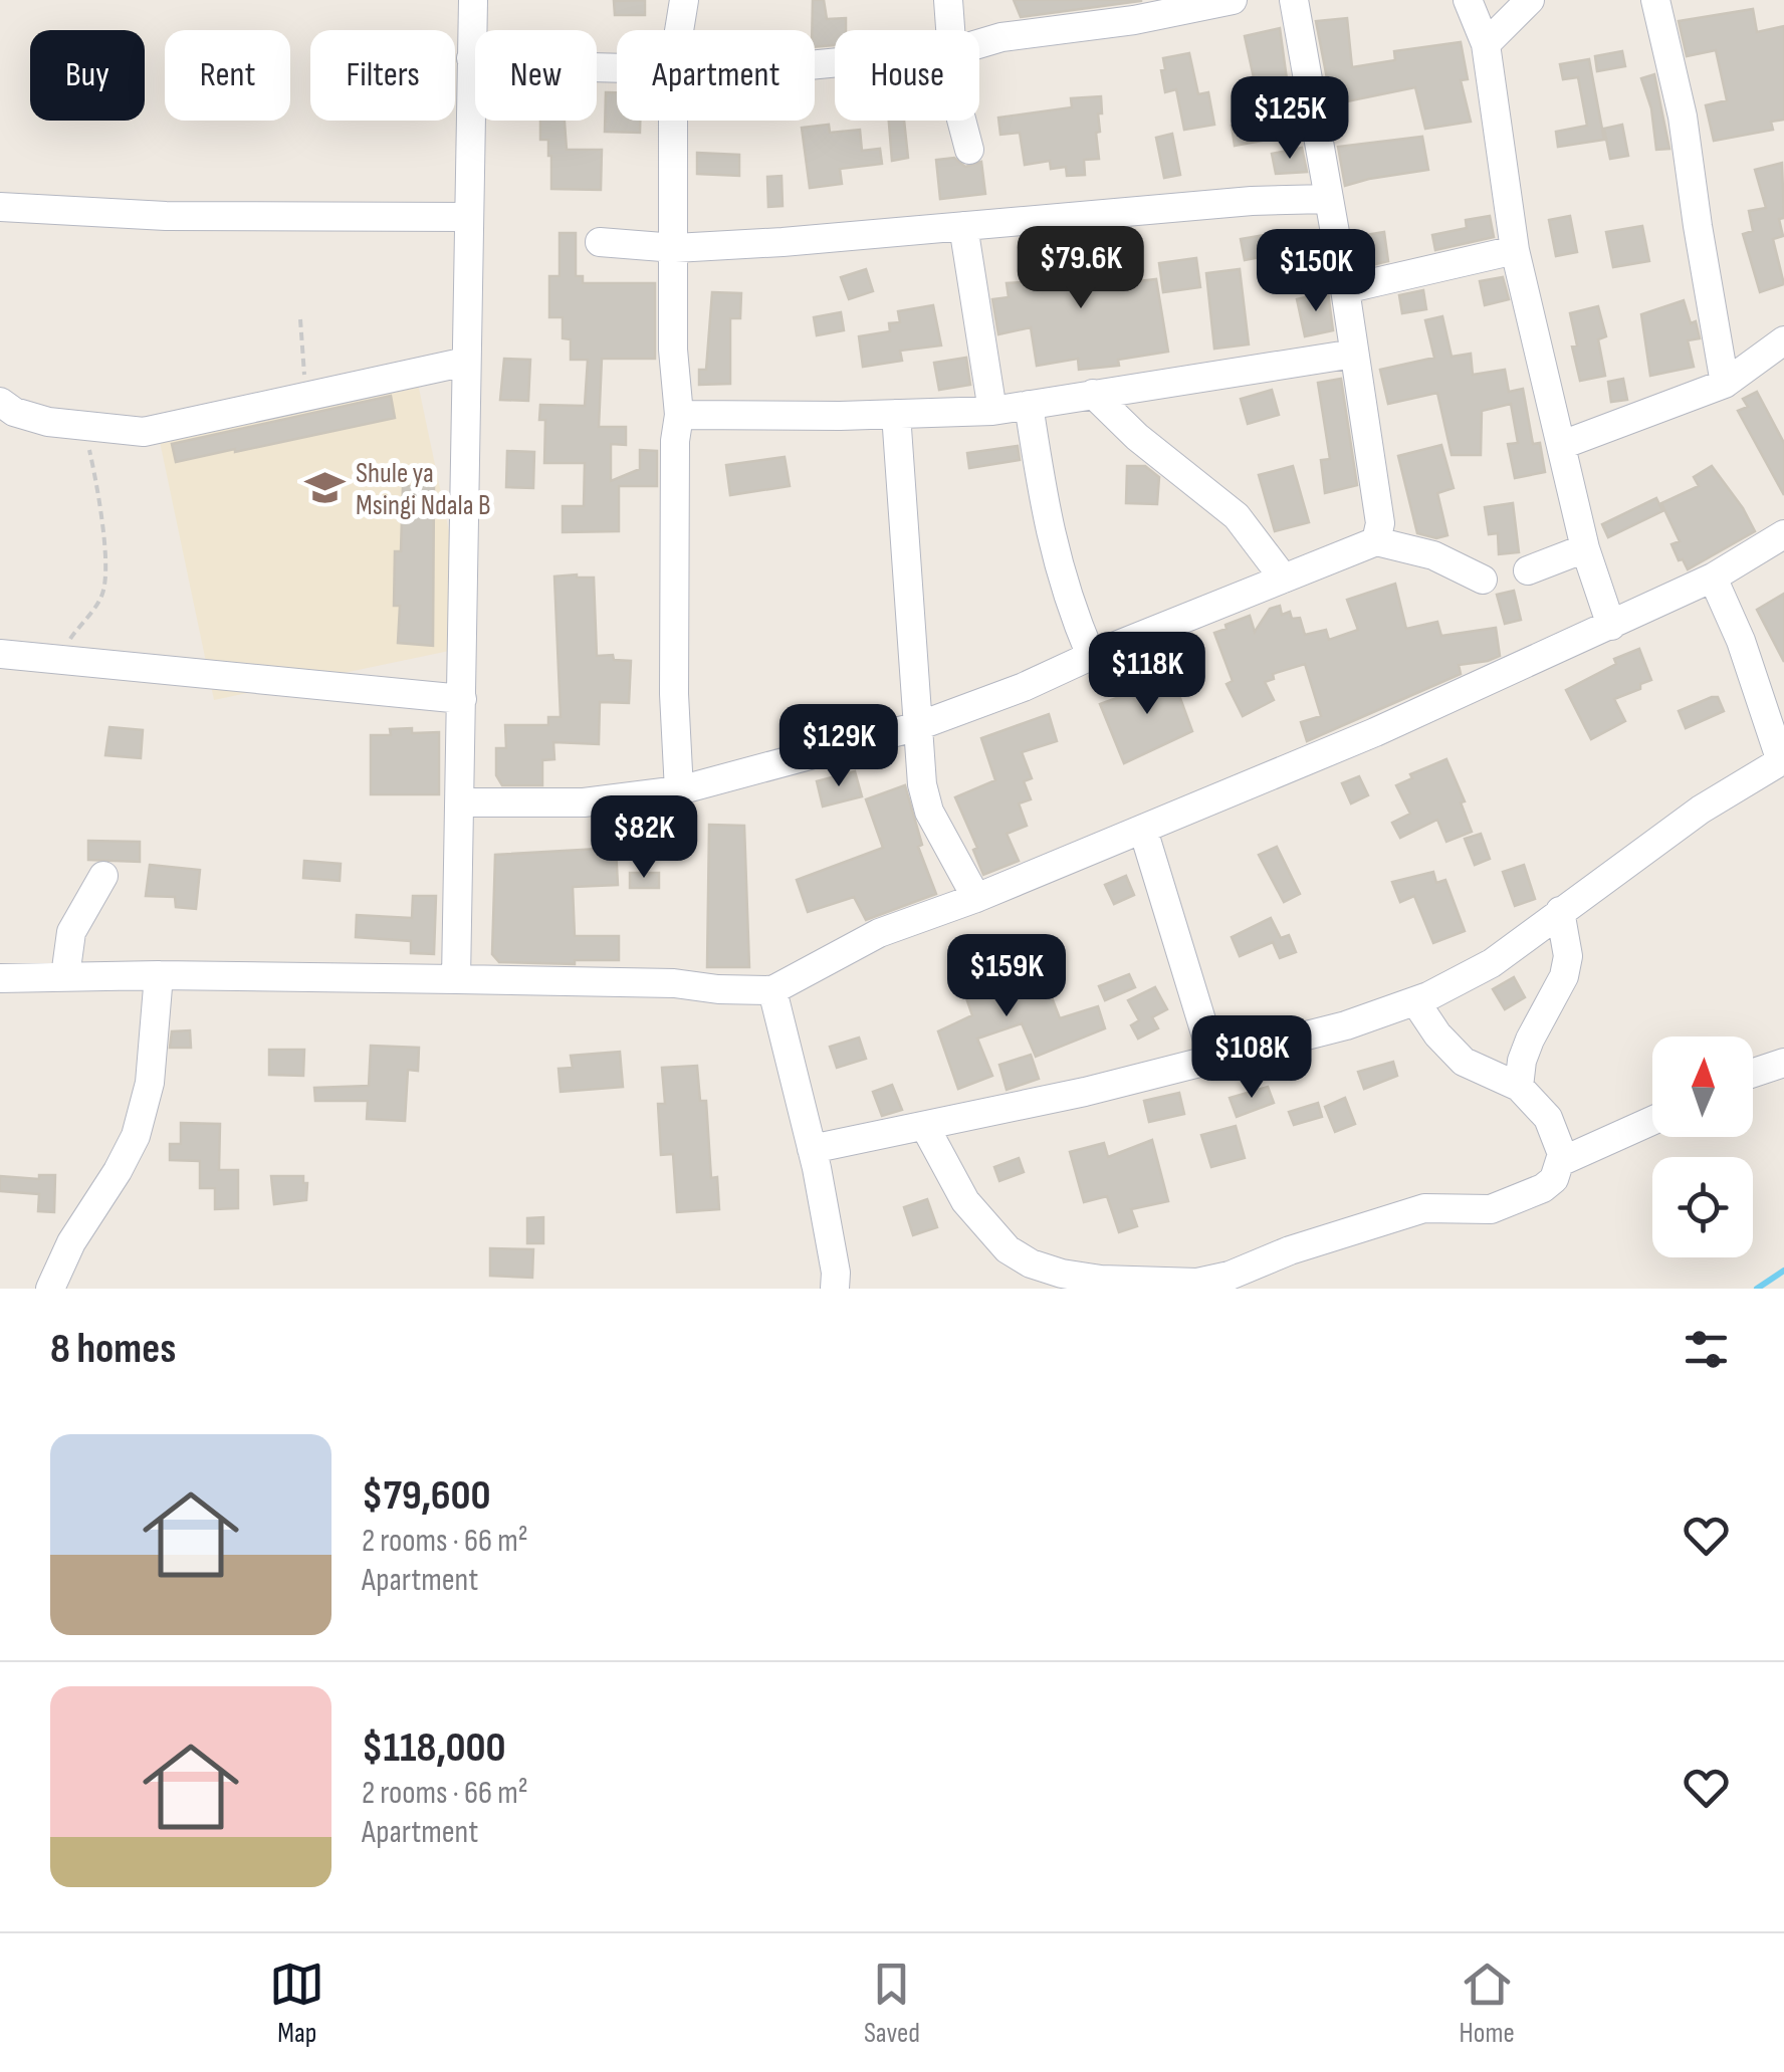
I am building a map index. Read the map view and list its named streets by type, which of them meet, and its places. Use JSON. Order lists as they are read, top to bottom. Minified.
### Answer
{"places":{"school or university":["Shule ya Msingi Ndala B"]},"north":"top","page":{"chip":["Buy","Rent","Filters","New","Apartment","House"],"price":["$125K","$79.6K","$150K","$118K","$129K","$82K","$159K","$108K"],"heading":"8 homes","list":[{"name":"$79,600","note":"2 rooms · 66 m² · Apartment"},{"name":"$118,000","note":"2 rooms · 66 m² · Apartment"}],"tabs":["Map","Saved","Home"]}}
